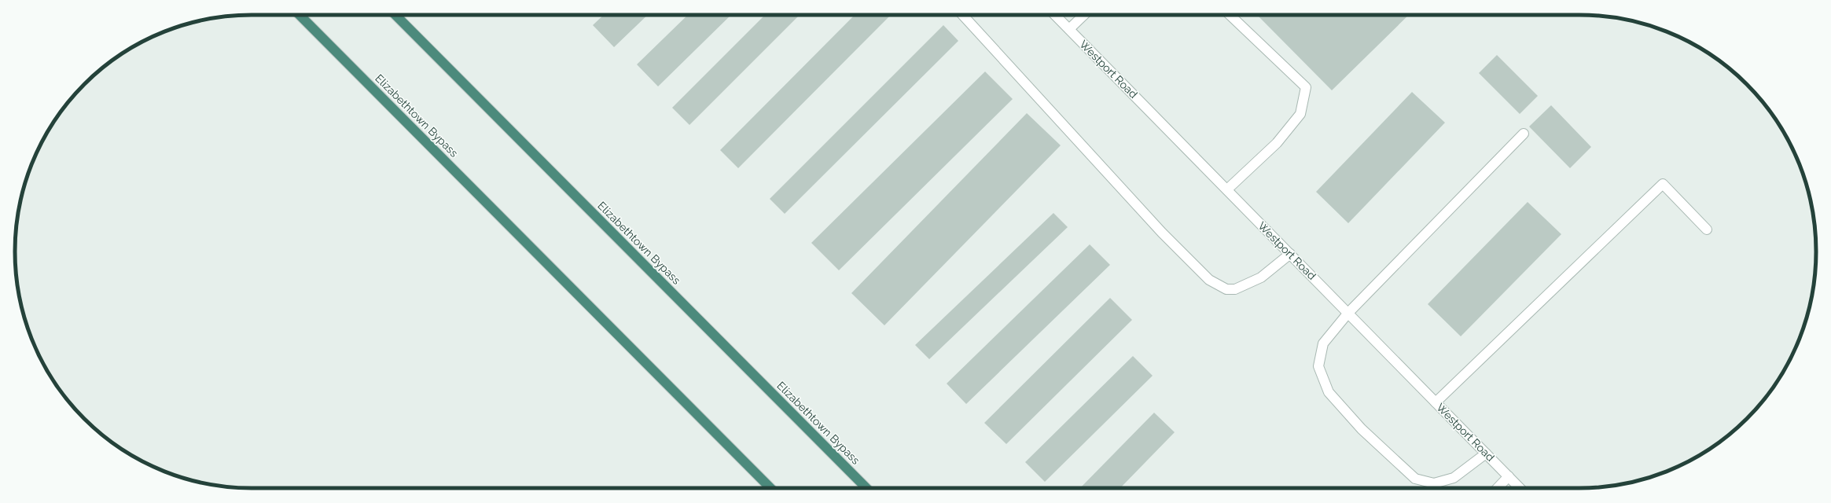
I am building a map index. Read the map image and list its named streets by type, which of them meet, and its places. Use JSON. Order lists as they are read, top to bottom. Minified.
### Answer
{"streets":{"highway":["Elizabethtown Bypass"],"street":["Westport Road"]}}
